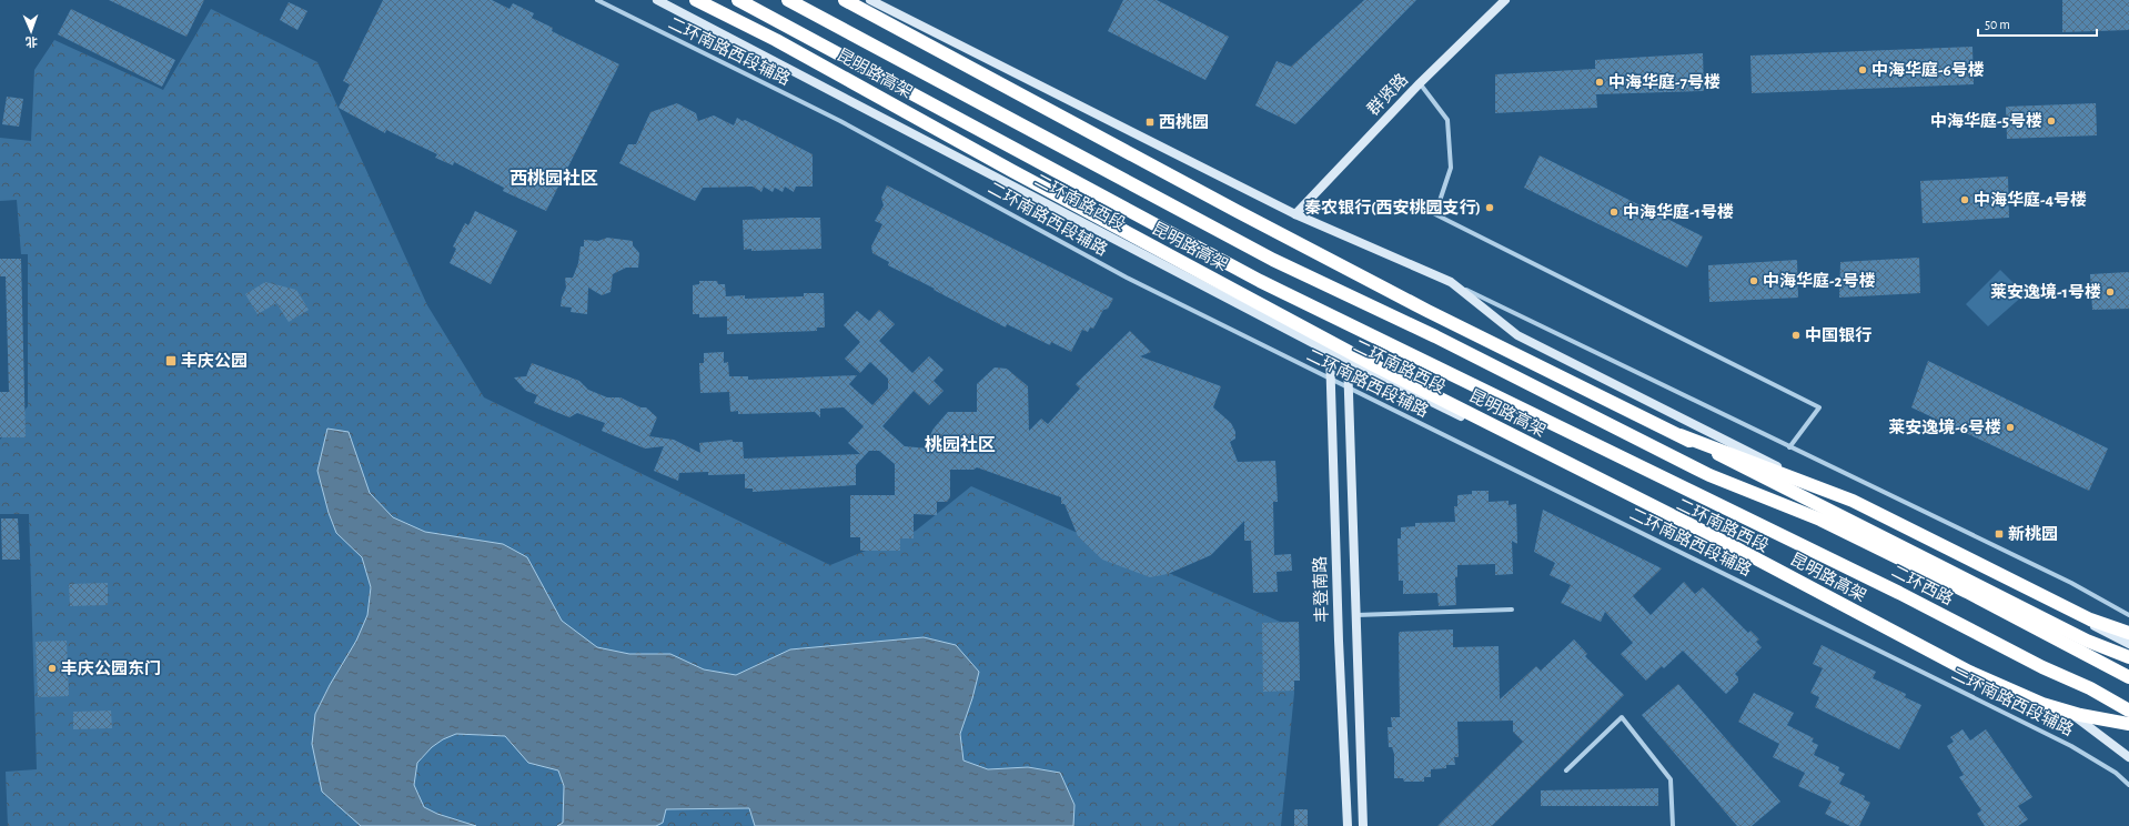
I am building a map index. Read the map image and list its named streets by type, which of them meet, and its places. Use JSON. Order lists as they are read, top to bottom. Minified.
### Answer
{"streets":{"highway":["昆明路高架","二环南路西段","二环西路"],"main road":["群贤路","丰登南路"],"street":["二环南路西段辅路"]},"crossings":[["二环南路西段辅路","丰登南路"],["二环南路西段","二环西路"],["二环南路西段","丰登南路"]],"districts":["西桃园社区","桃园社区"],"places":{"other":["中海华庭-6号楼","中海华庭-7号楼","中海华庭-5号楼","中海华庭-4号楼","秦农银行(西安桃园支行)","中海华庭-1号楼","中海华庭-2号楼","莱安逸境-1号楼","中国银行","莱安逸境-6号楼","丰庆公园东门"],"transit":["西桃园","丰庆公园","新桃园"]},"scale_bar":"50 m","north":"bottom"}
